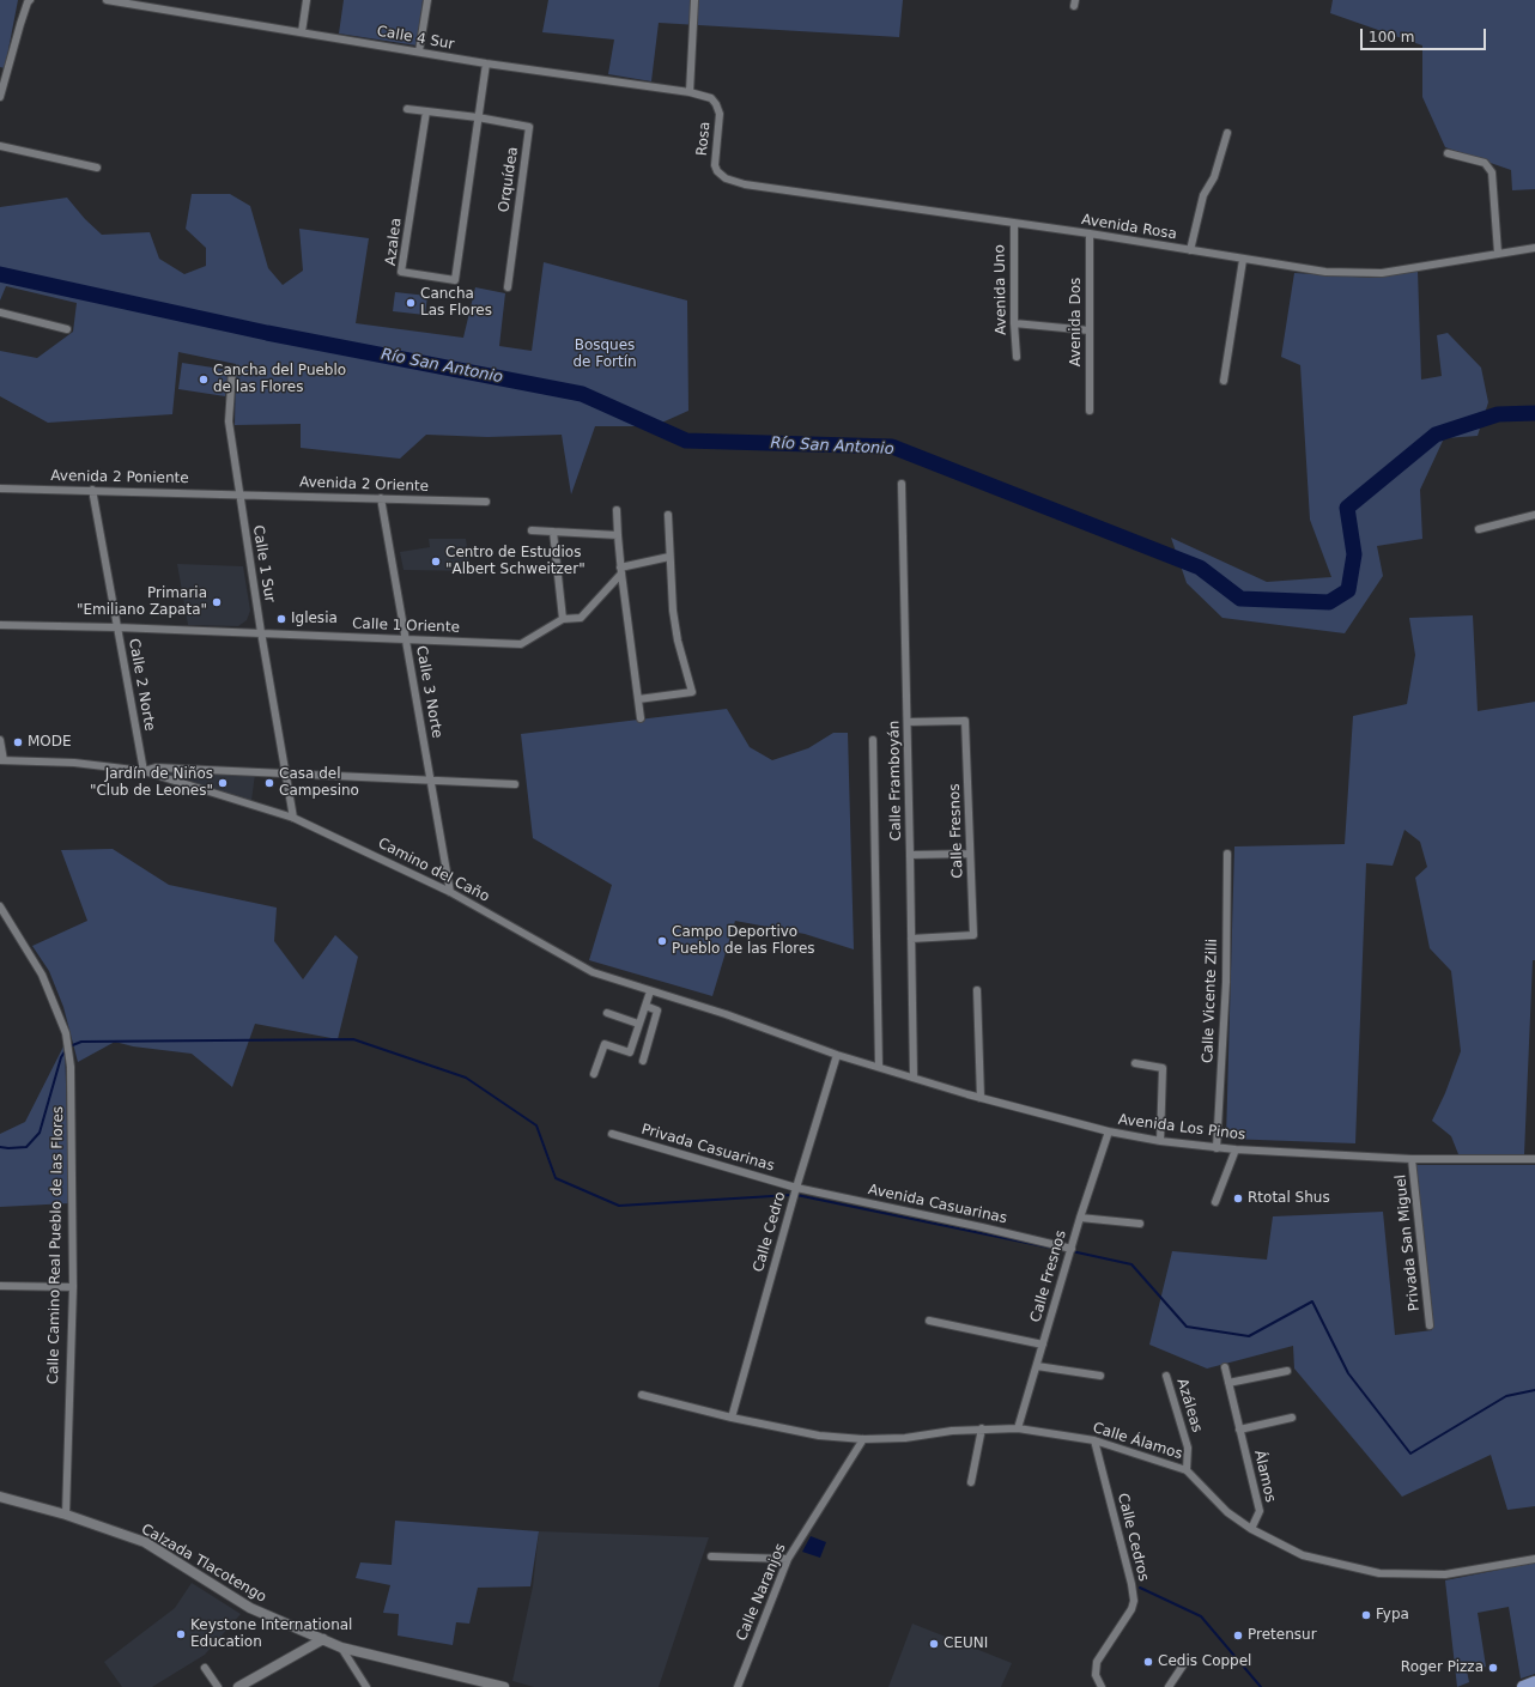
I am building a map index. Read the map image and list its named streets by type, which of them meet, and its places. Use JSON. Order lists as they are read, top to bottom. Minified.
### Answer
{"streets":{"street":["Calle 4 Sur","Rosa","Orquídea","Avenida Rosa","Azalea","Avenida Uno","Avenida Dos","Avenida 2 Poniente","Avenida 2 Oriente","Calle 1 Sur","Calle 1 Oriente","Calle 2 Norte","Calle 3 Norte","Calle Framboyán","Calle Fresnos","Camino del Caño","Calle Vicente Zilli","Avenida Los Pinos","Privada Casuarinas","Avenida Casuarinas","Calle Cedro","Privada San Miguel","Calle Camino Real Pueblo de las Flores","Azáleas","Calle Álamos","Álamos","Calle Cedros","Calzada Tlacotengo","Calle Naranjos"]},"crossings":[["Calle 4 Sur","Rosa"],["Calle 4 Sur","Azalea"],["Rosa","Avenida Rosa"],["Orquídea","Azalea"],["Avenida Rosa","Avenida Uno"],["Avenida Rosa","Avenida Dos"],["Avenida 2 Poniente","Avenida 2 Oriente"],["Avenida 2 Poniente","Calle 1 Sur"],["Avenida 2 Poniente","Calle 2 Norte"],["Avenida 2 Oriente","Calle 1 Sur"],["Avenida 2 Oriente","Calle 3 Norte"],["Calle 1 Sur","Calle 1 Oriente"],["Calle 1 Sur","Camino del Caño"],["Calle 1 Oriente","Calle 2 Norte"],["Calle 1 Oriente","Calle 3 Norte"],["Calle 2 Norte","Camino del Caño"],["Calle 3 Norte","Camino del Caño"],["Calle Framboyán","Calle Fresnos"],["Calle Framboyán","Avenida Los Pinos"],["Calle Fresnos","Avenida Los Pinos"],["Calle Fresnos","Avenida Casuarinas"],["Calle Fresnos","Calle Álamos"],["Camino del Caño","Avenida Los Pinos"],["Camino del Caño","Calle Cedro"],["Calle Vicente Zilli","Avenida Los Pinos"],["Avenida Los Pinos","Calle Cedro"],["Avenida Los Pinos","Privada San Miguel"],["Privada Casuarinas","Avenida Casuarinas"],["Privada Casuarinas","Calle Cedro"],["Avenida Casuarinas","Calle Cedro"],["Calle Cedro","Calle Álamos"],["Calle Camino Real Pueblo de las Flores","Calzada Tlacotengo"],["Azáleas","Calle Álamos"],["Calle Álamos","Álamos"],["Calle Álamos","Calle Cedros"],["Calle Álamos","Calle Naranjos"]],"water":["Río San Antonio"],"parks":["Bosques de Fortín"],"places":["Cancha Las Flores","Cancha del Pueblo de las Flores","Centro de Estudios \"Albert Schweitzer\"","Primaria \"Emiliano Zapata\"","Iglesia","MODE","Jardín de Niños \"Club de Leones\"","Casa del Campesino","Campo Deportivo Pueblo de las Flores","Rtotal Shus","Fypa","Keystone International Education","Pretensur","CEUNI","Cedis Coppel","Roger Pizza"],"scale_bar":"100 m"}
